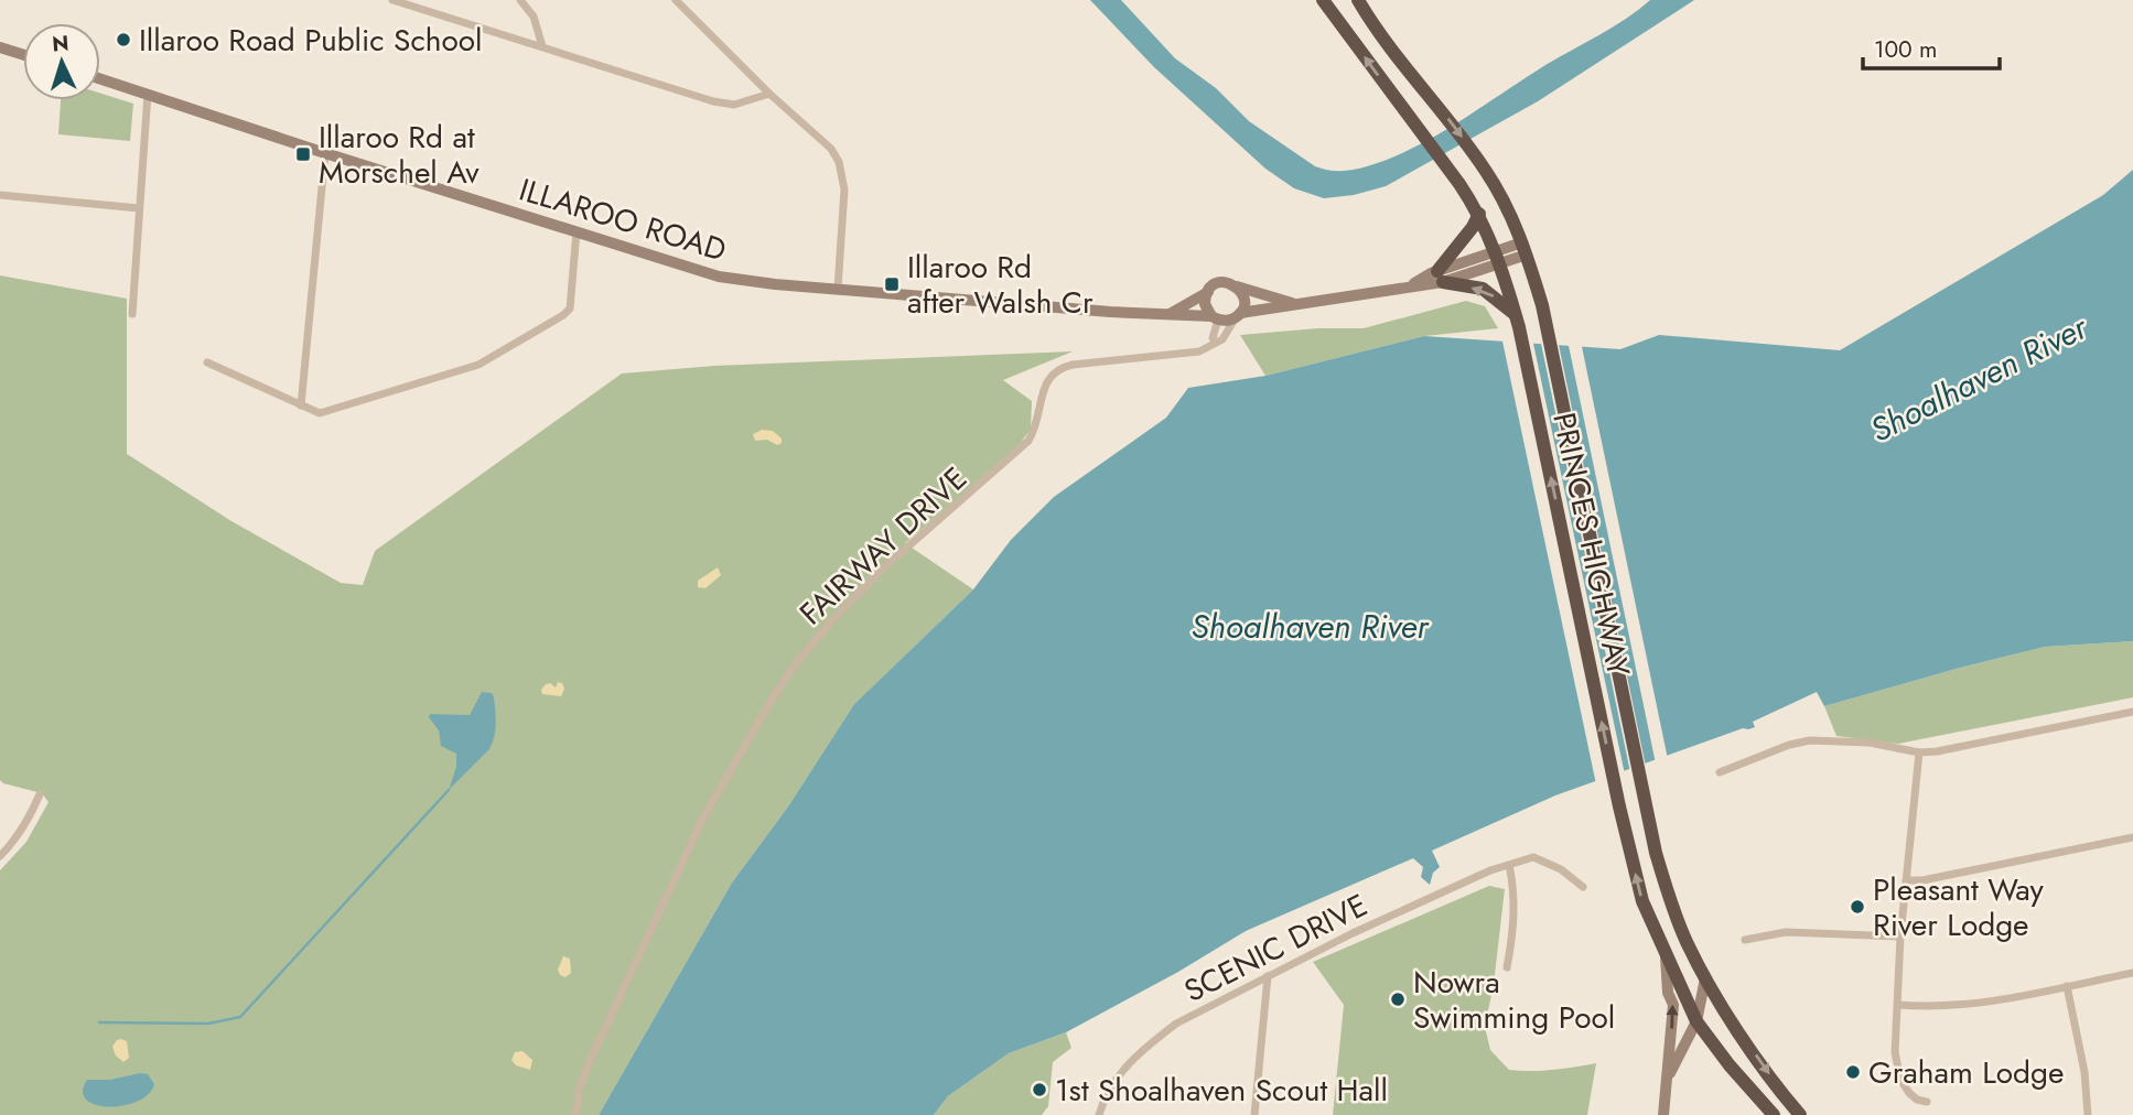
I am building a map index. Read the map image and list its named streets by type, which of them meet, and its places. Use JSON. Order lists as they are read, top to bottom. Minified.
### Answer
{"streets":{"highway":["PRINCES HIGHWAY"],"main road":["ILLAROO ROAD"],"street":["FAIRWAY DRIVE","SCENIC DRIVE"]},"crossings":[["ILLAROO ROAD","PRINCES HIGHWAY"]],"water":["Shoalhaven River"],"places":{"other":["Illaroo Road Public School","Pleasant Way River Lodge","Nowra Swimming Pool","Graham Lodge","1st Shoalhaven Scout Hall"],"transit":["Illaroo Rd at Morschel Av","Illaroo Rd after Walsh Cr"]},"scale_bar":"100 m","north":"top"}
